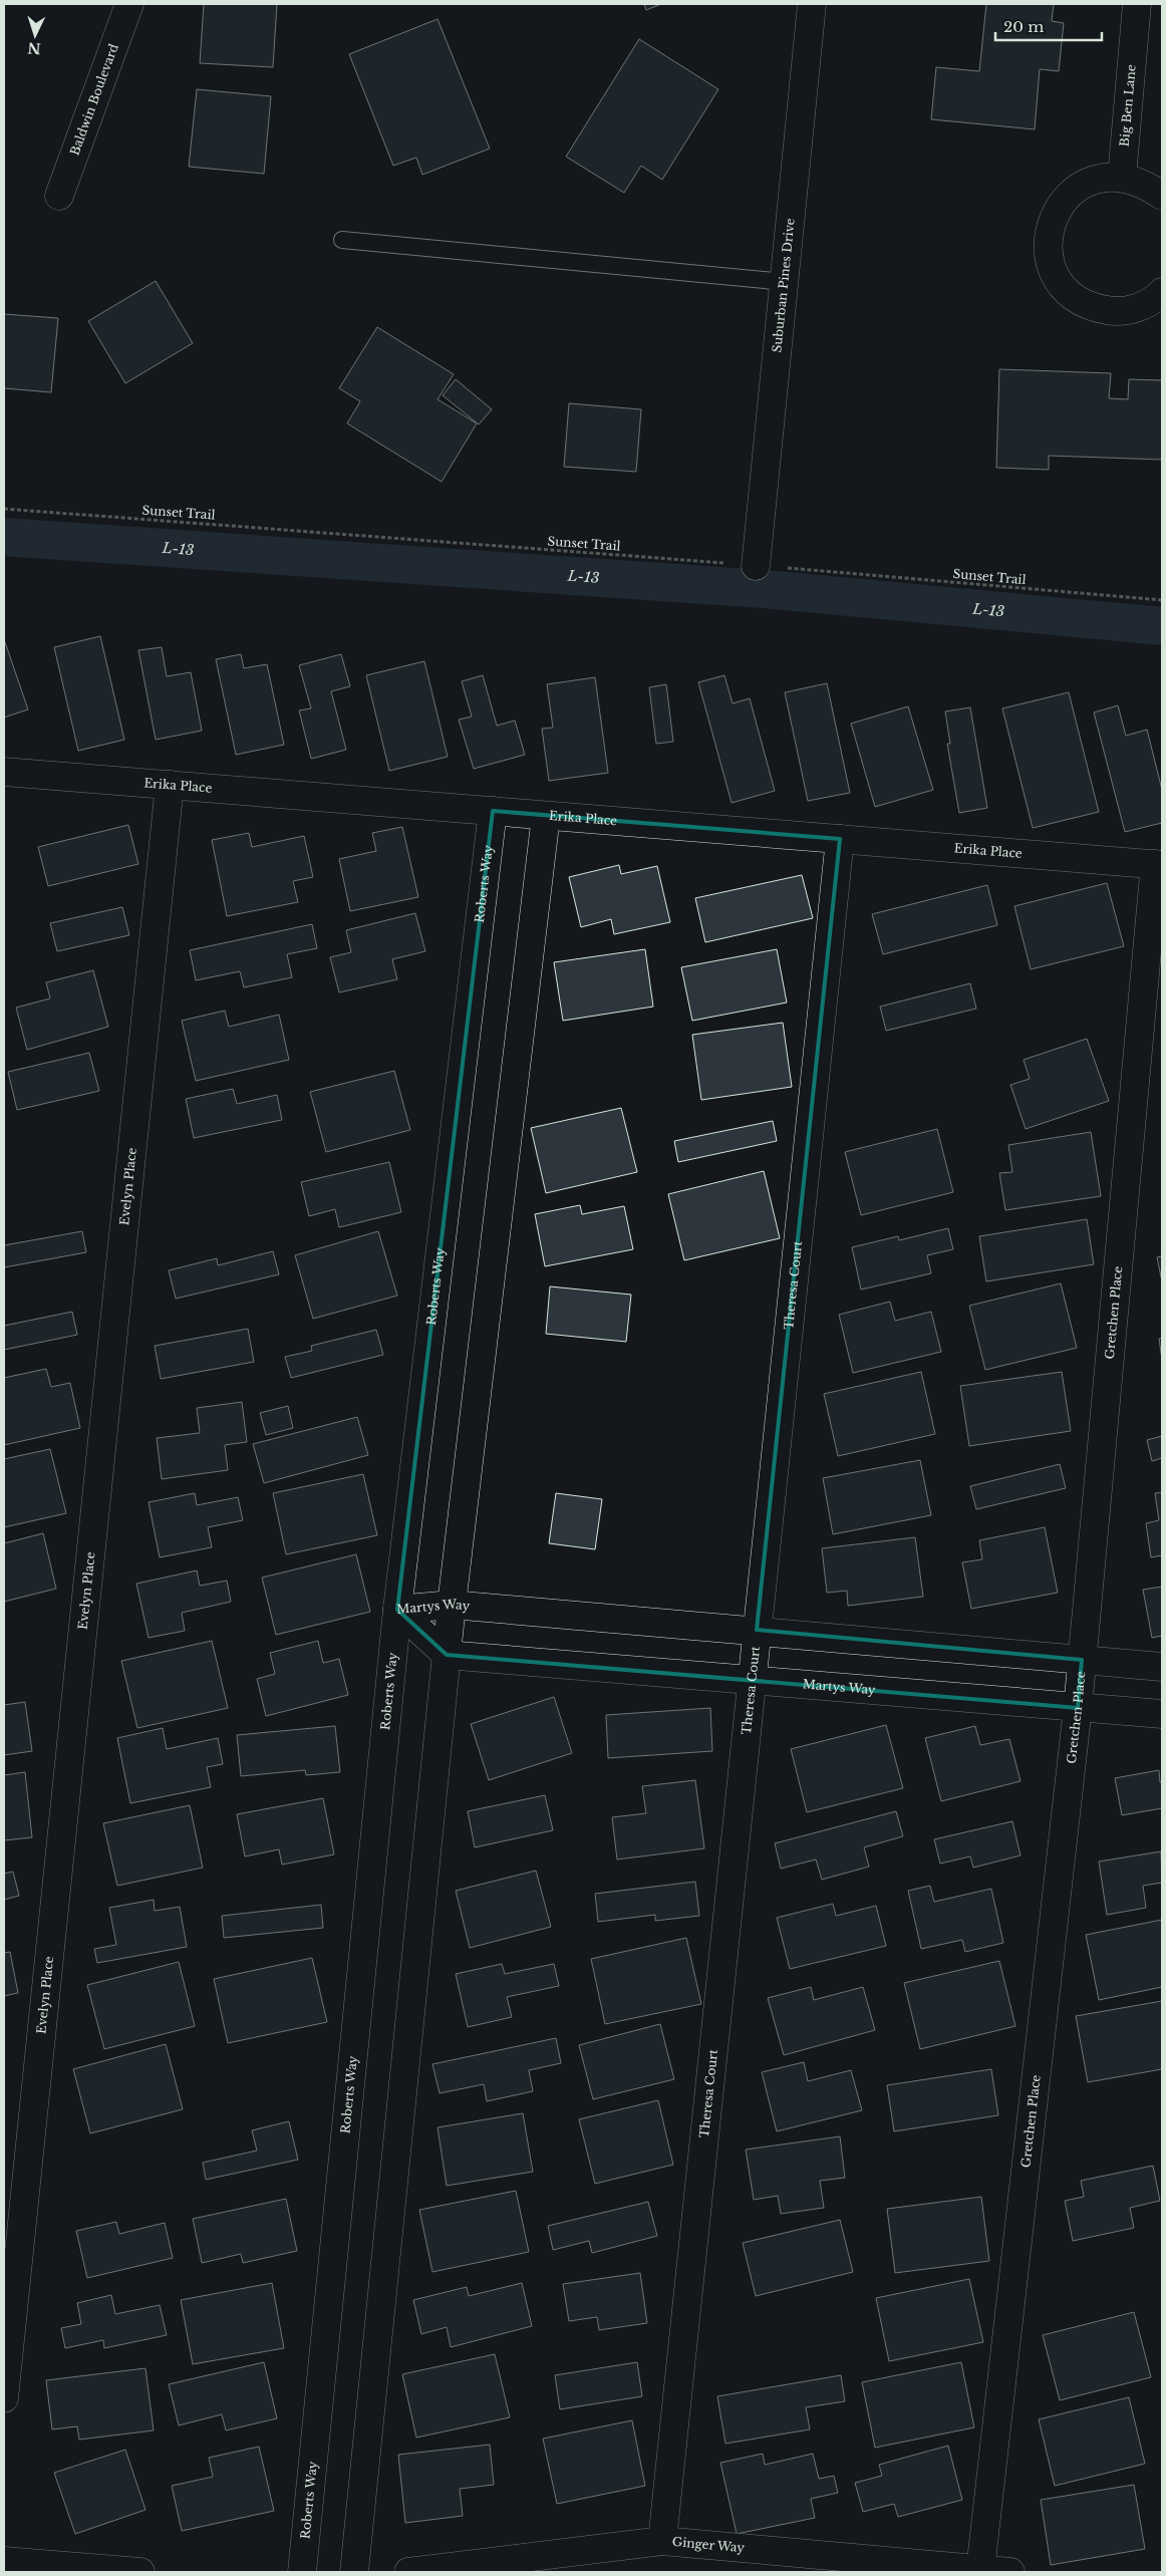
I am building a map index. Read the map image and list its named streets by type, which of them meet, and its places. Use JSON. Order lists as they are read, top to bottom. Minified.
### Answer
{"streets":{"street":["Baldwin Boulevard","Big Ben Lane","Suburban Pines Drive","Erika Place","Roberts Way","Evelyn Place","Theresa Court","Gretchen Place","Martys Way","Ginger Way"],"path":["Sunset Trail"]},"crossings":[["Suburban Pines Drive","Sunset Trail"],["Erika Place","Roberts Way"],["Erika Place","Evelyn Place"],["Erika Place","Theresa Court"],["Erika Place","Gretchen Place"],["Roberts Way","Martys Way"],["Theresa Court","Martys Way"],["Theresa Court","Ginger Way"],["Gretchen Place","Martys Way"],["Gretchen Place","Ginger Way"]],"water":["L-13"],"scale_bar":"20 m","north":"bottom"}
